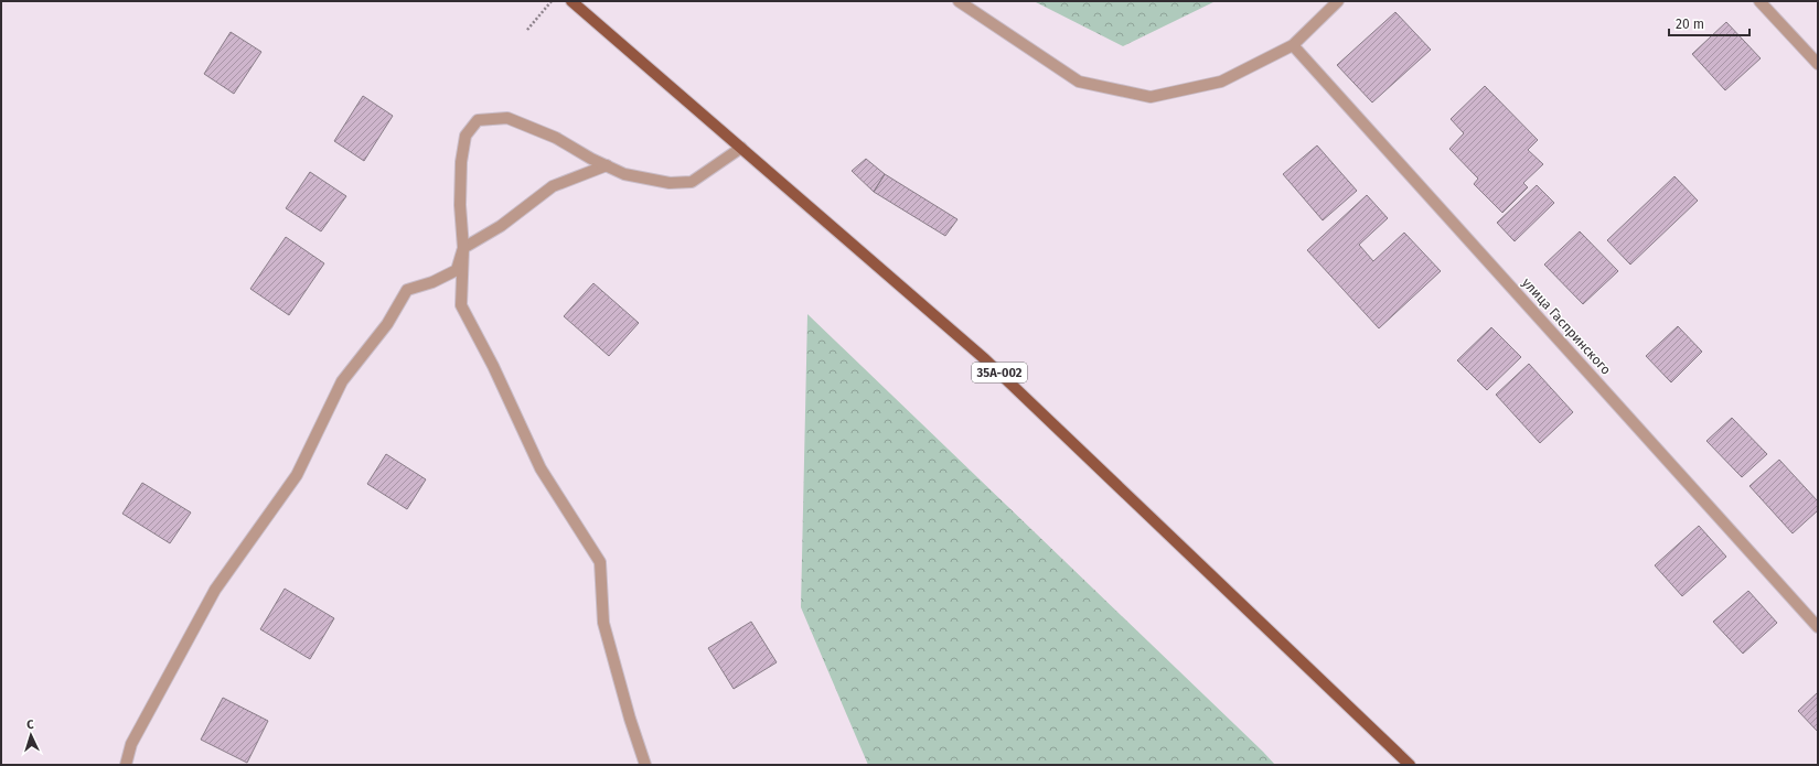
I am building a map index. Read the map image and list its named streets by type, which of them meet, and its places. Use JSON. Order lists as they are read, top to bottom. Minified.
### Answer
{"streets":{"main road":["35А-002"],"street":["улица Гаспринского"]},"scale_bar":"20 m","north":"top"}
